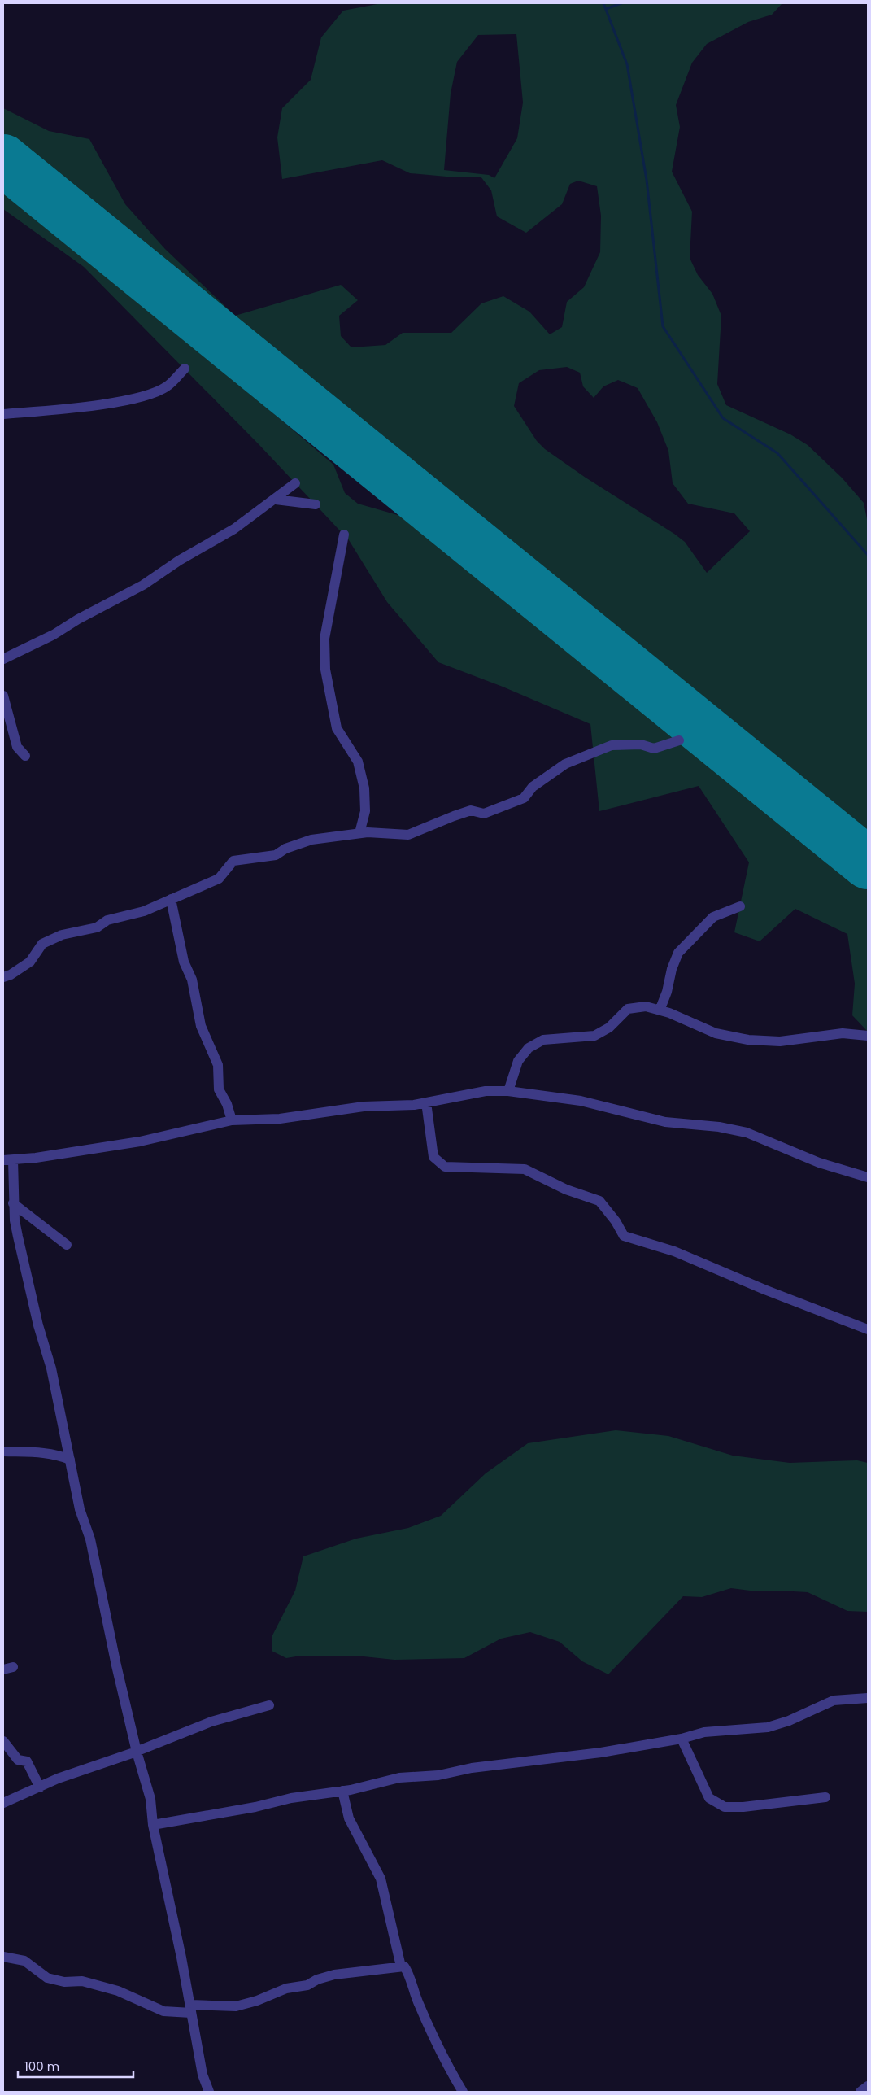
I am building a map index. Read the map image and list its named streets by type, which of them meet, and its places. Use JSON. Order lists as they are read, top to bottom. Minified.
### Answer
{"scale_bar":"100 m"}
